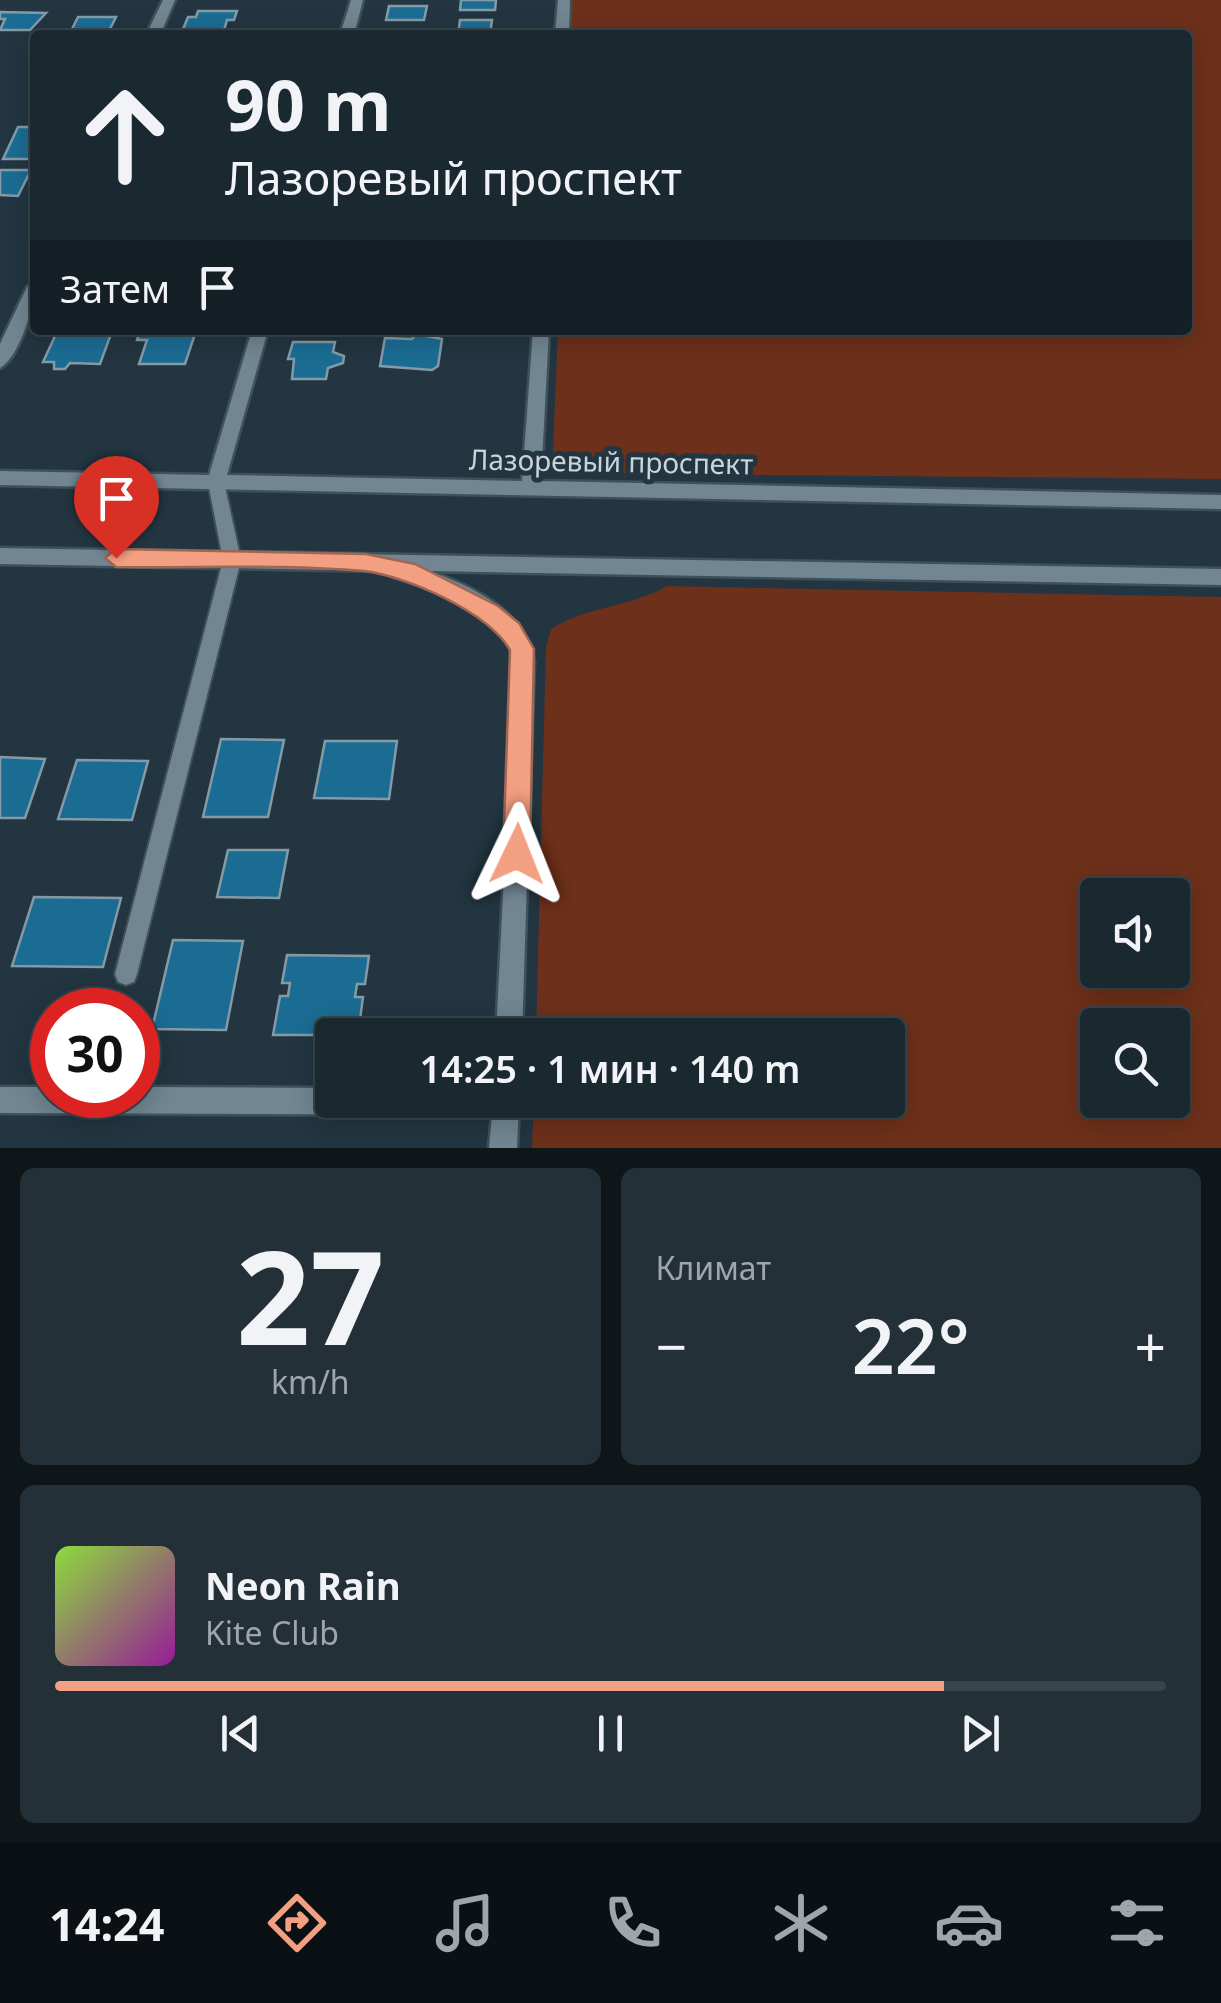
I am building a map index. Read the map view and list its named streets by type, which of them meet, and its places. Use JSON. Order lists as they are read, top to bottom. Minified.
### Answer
{"streets":{"street":["Лазоревый проспект"]},"page":{"turn":["90 m","Лазоревый проспект"],"then":"Затем","limit":"30","trip":"14:25 · 1 мин · 140 m","tile":[["27","km/h"],"Климат"],"heat":["−","22°","+"],"song":["Neon Rain","Kite Club"],"tabs":"14:24"}}
